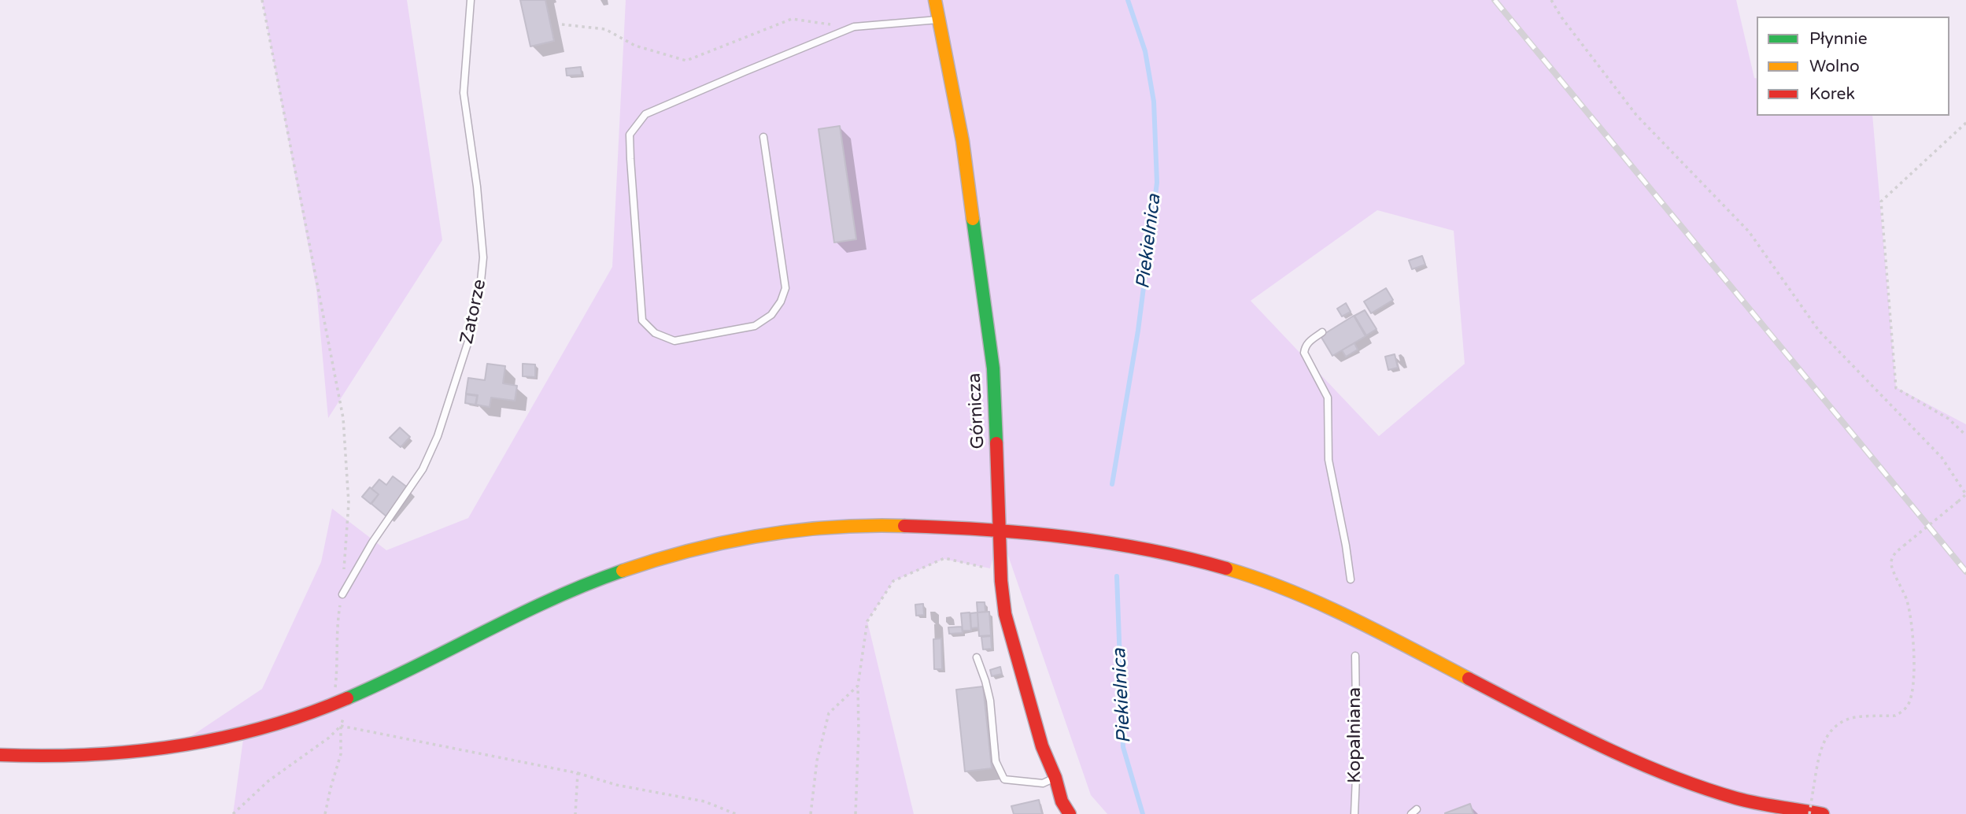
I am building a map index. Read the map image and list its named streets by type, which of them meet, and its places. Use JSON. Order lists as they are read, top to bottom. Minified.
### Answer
{"streets":{"main road":["Górnicza"],"lane":["Zatorze","Kopalniana"]},"water":["Piekielnica"],"legend":["Płynnie","Wolno","Korek"]}
